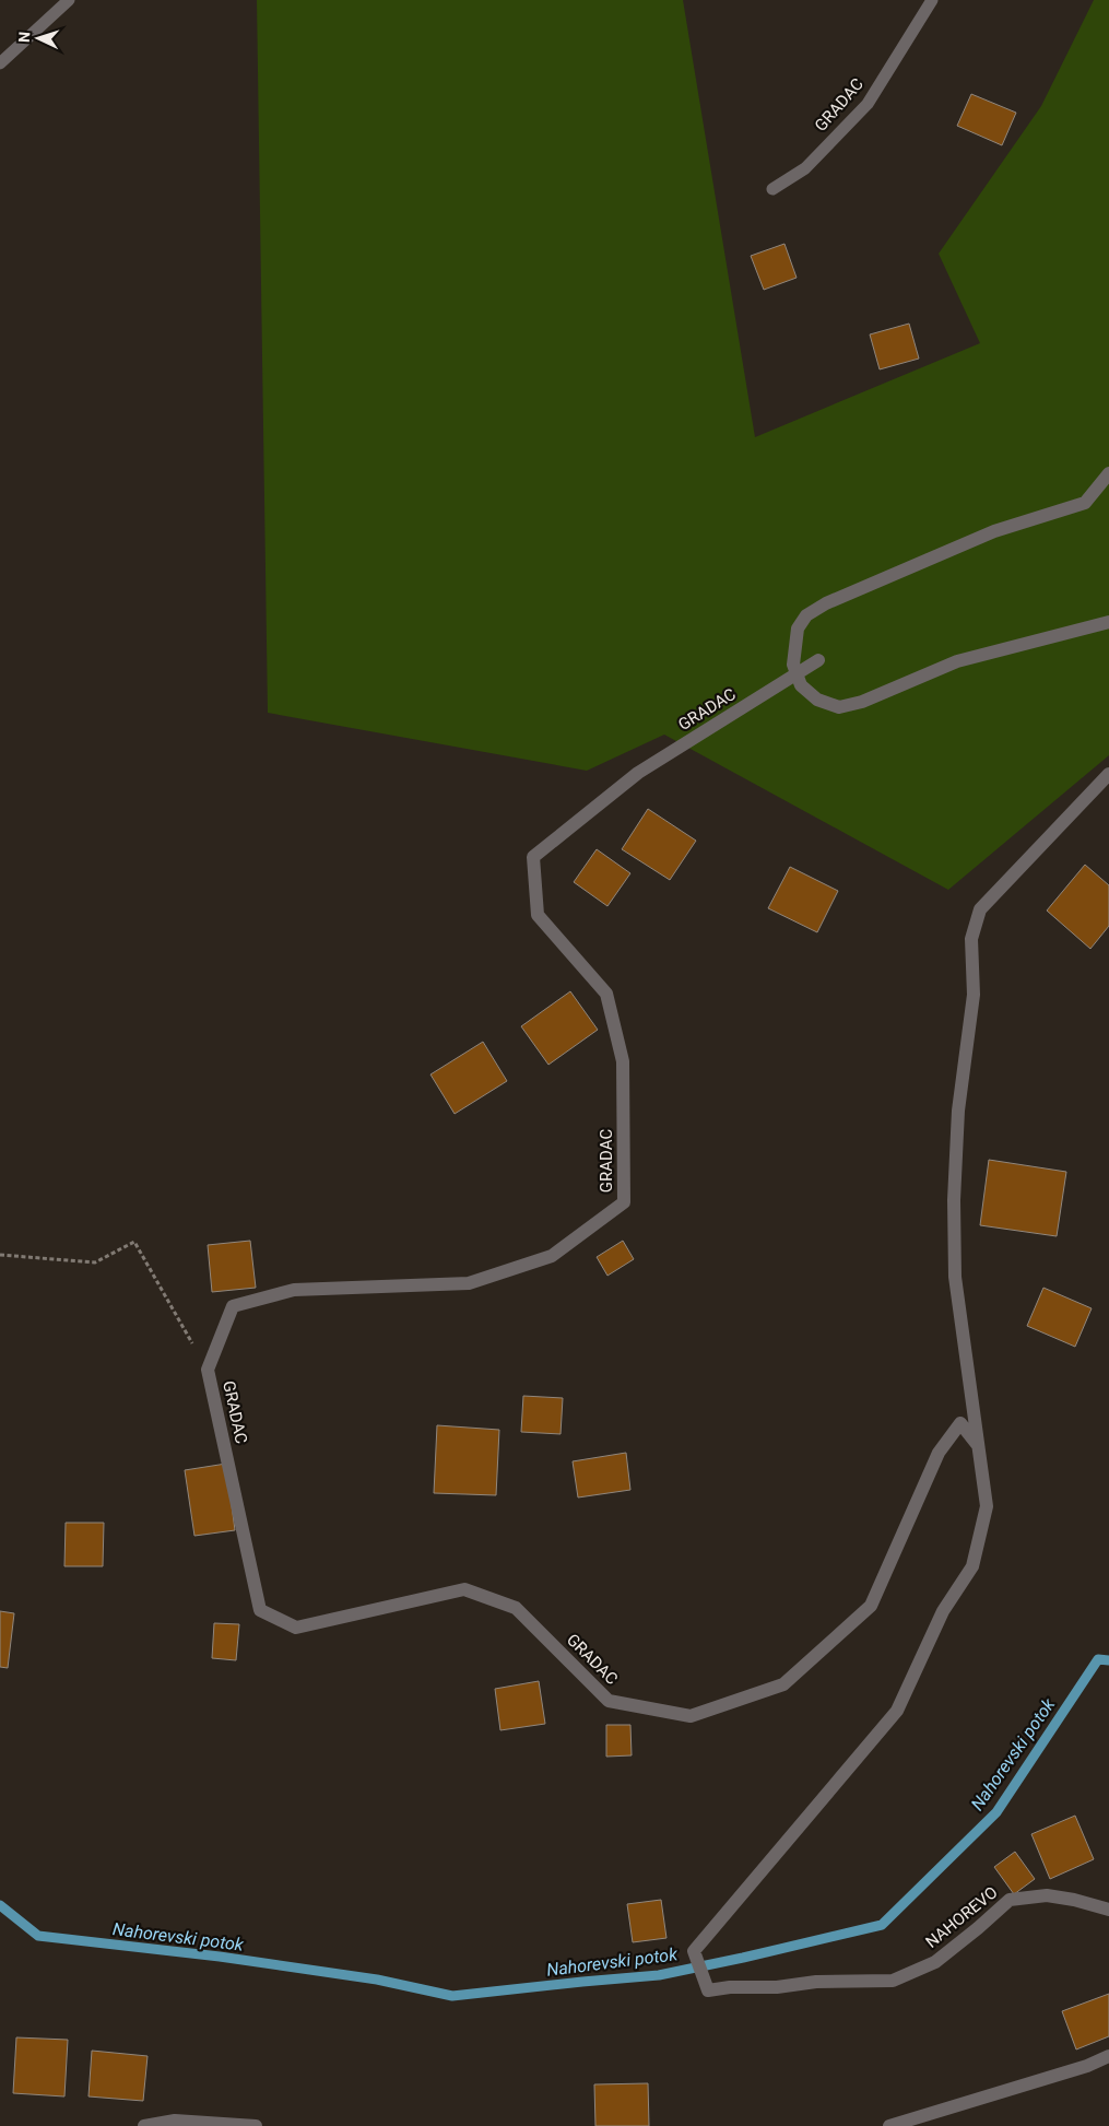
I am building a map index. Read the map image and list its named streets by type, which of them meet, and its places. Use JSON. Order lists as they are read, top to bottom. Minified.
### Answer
{"streets":{"street":["GRADAC","NAHOREVO"]},"crossings":[["GRADAC","NAHOREVO"]],"water":["Nahorevski potok"],"north":"left"}
